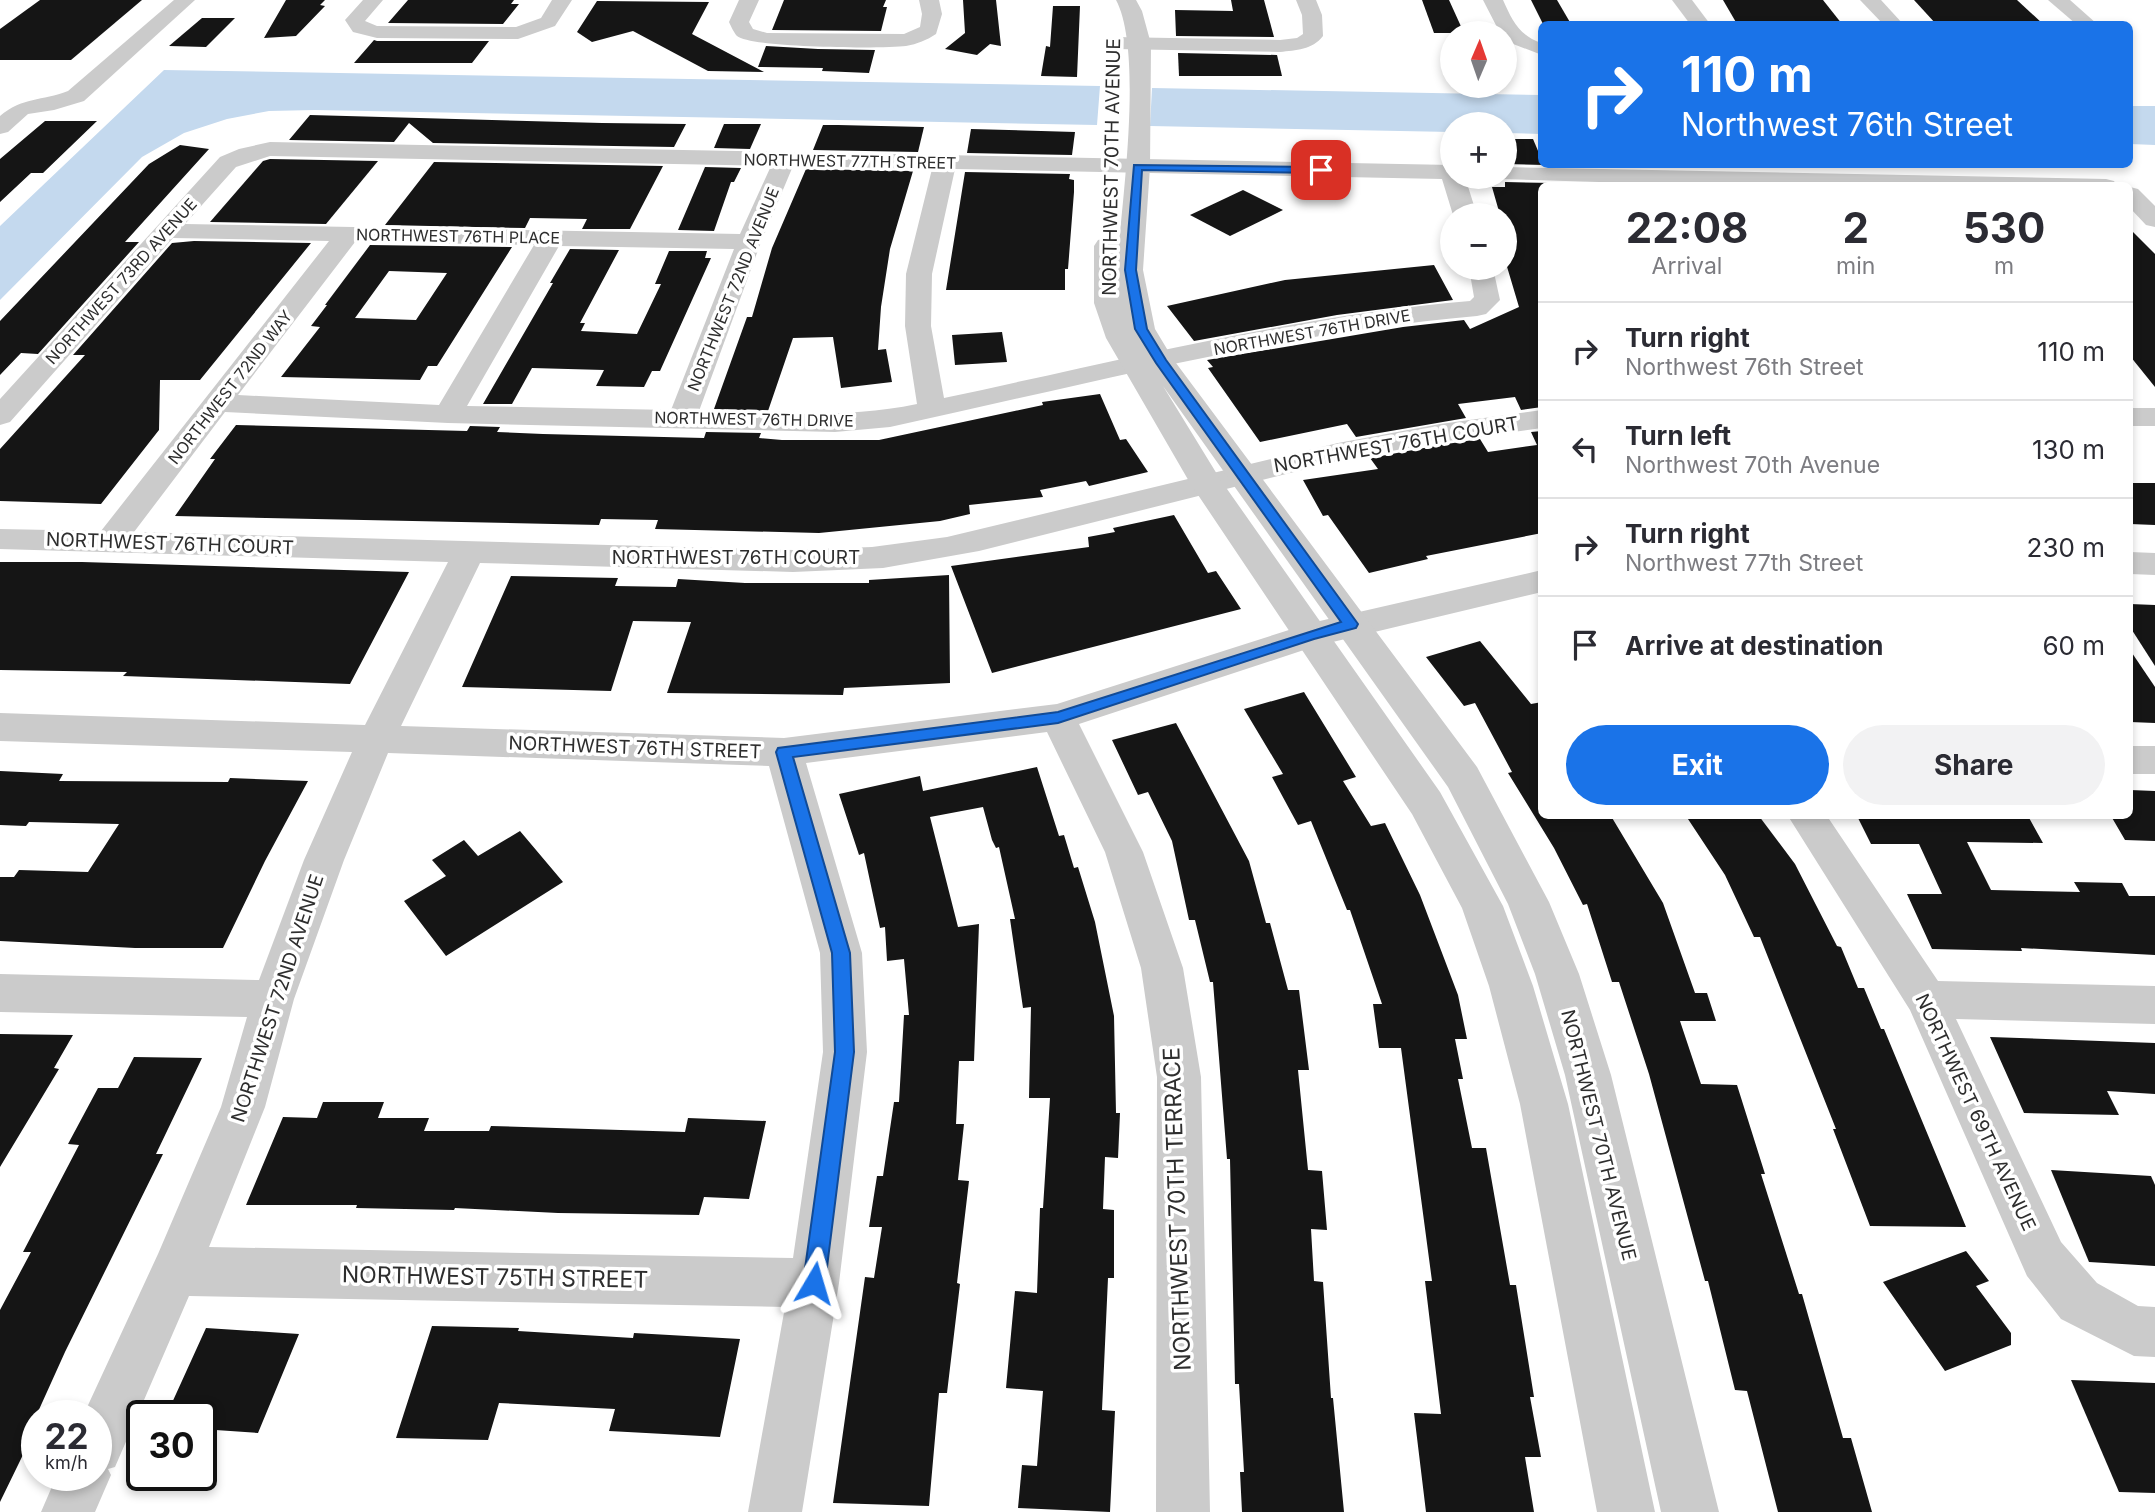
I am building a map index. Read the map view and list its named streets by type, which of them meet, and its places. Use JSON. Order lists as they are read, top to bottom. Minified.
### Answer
{"streets":{"street":["NORTHWEST 77TH STREET","NORTHWEST 70TH AVENUE","NORTHWEST 76TH PLACE","NORTHWEST 73RD AVENUE","NORTHWEST 72ND AVENUE","NORTHWEST 76TH DRIVE","NORTHWEST 72ND WAY","NORTHWEST 76TH COURT","NORTHWEST 76TH STREET","NORTHWEST 69TH AVENUE","NORTHWEST 70TH TERRACE","NORTHWEST 75TH STREET"]},"crossings":[["NORTHWEST 77TH STREET","NORTHWEST 70TH AVENUE"],["NORTHWEST 77TH STREET","NORTHWEST 73RD AVENUE"],["NORTHWEST 77TH STREET","NORTHWEST 72ND AVENUE"],["NORTHWEST 70TH AVENUE","NORTHWEST 76TH DRIVE"],["NORTHWEST 70TH AVENUE","NORTHWEST 76TH COURT"],["NORTHWEST 70TH AVENUE","NORTHWEST 76TH STREET"],["NORTHWEST 76TH PLACE","NORTHWEST 73RD AVENUE"],["NORTHWEST 76TH PLACE","NORTHWEST 72ND AVENUE"],["NORTHWEST 76TH PLACE","NORTHWEST 72ND WAY"],["NORTHWEST 72ND AVENUE","NORTHWEST 76TH DRIVE"],["NORTHWEST 72ND AVENUE","NORTHWEST 76TH COURT"],["NORTHWEST 72ND AVENUE","NORTHWEST 76TH STREET"],["NORTHWEST 72ND AVENUE","NORTHWEST 75TH STREET"],["NORTHWEST 76TH DRIVE","NORTHWEST 72ND WAY"],["NORTHWEST 72ND WAY","NORTHWEST 76TH COURT"],["NORTHWEST 76TH STREET","NORTHWEST 70TH TERRACE"]],"north":"top","page":{"map_buttons":["+","−"],"turn":["110 m","Northwest 76th Street"],"eta":["22:08","Arrival","2","min","530","m"],"list":[{"name":"Turn right","note":"Northwest 76th Street","value":"110 m"},{"name":"Turn left","note":"Northwest 70th Avenue","value":"130 m"},{"name":"Turn right","note":"Northwest 77th Street","value":"230 m"},{"name":"Arrive at destination","value":"60 m"}],"buttons":["Exit","Share"],"speed":"22 km/h","limit":"30"}}
